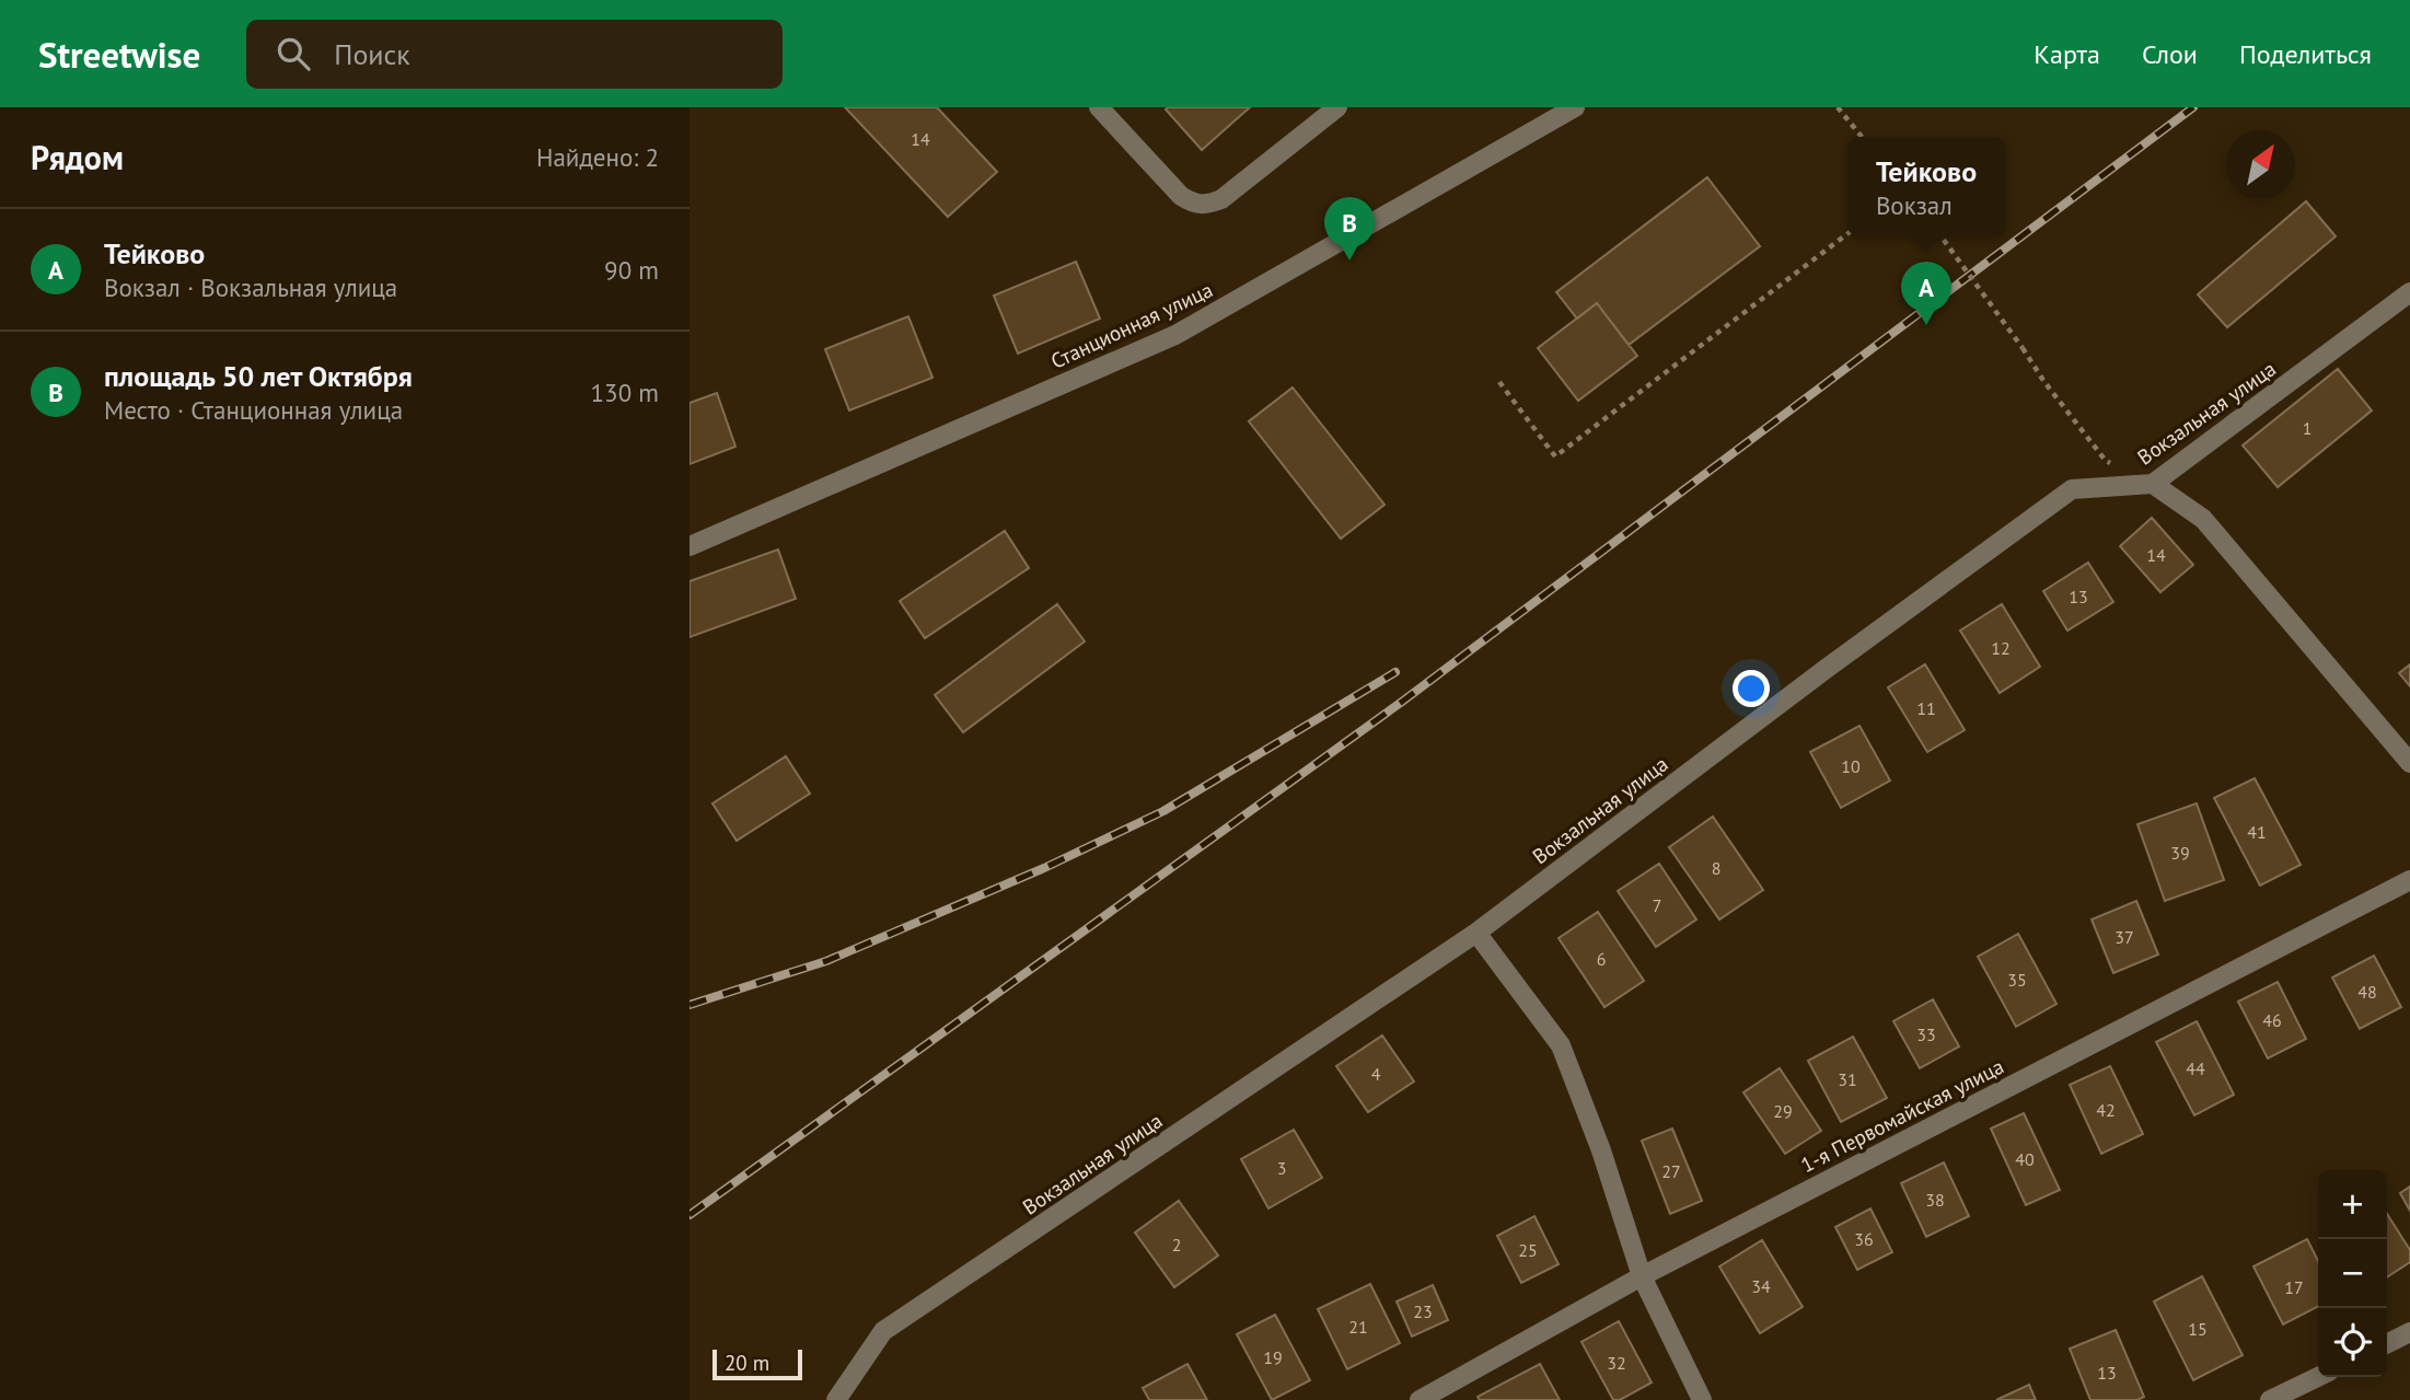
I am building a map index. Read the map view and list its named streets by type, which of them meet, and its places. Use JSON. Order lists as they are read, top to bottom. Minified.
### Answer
{"streets":{"street":["Станционная улица","Вокзальная улица","1-я Первомайская улица"]},"house_numbers":["14","1","14","13","12","11","10","41","39","8","7","37","6","35","48","46","33","44","4","31","42","29","40","3","27","38","36","2","25","34","17","23","21","15","19","32","13"],"scale_bar":"20 m","north":"top right","page":{"header":"Streetwise","search":"Поиск","nav":["Карта","Слои","Поделиться"],"heading":["Рядом","Найдено: 2"],"popup":["Тейково","Вокзал"],"pins":["B","A"],"list":[{"mark":"A","name":"Тейково","note":"Вокзал · Вокзальная улица","value":"90 m"},{"mark":"B","name":"площадь 50 лет Октября","note":"Место · Станционная улица","value":"130 m"}],"map_buttons":["+","−"],"scale":"20 m"}}
